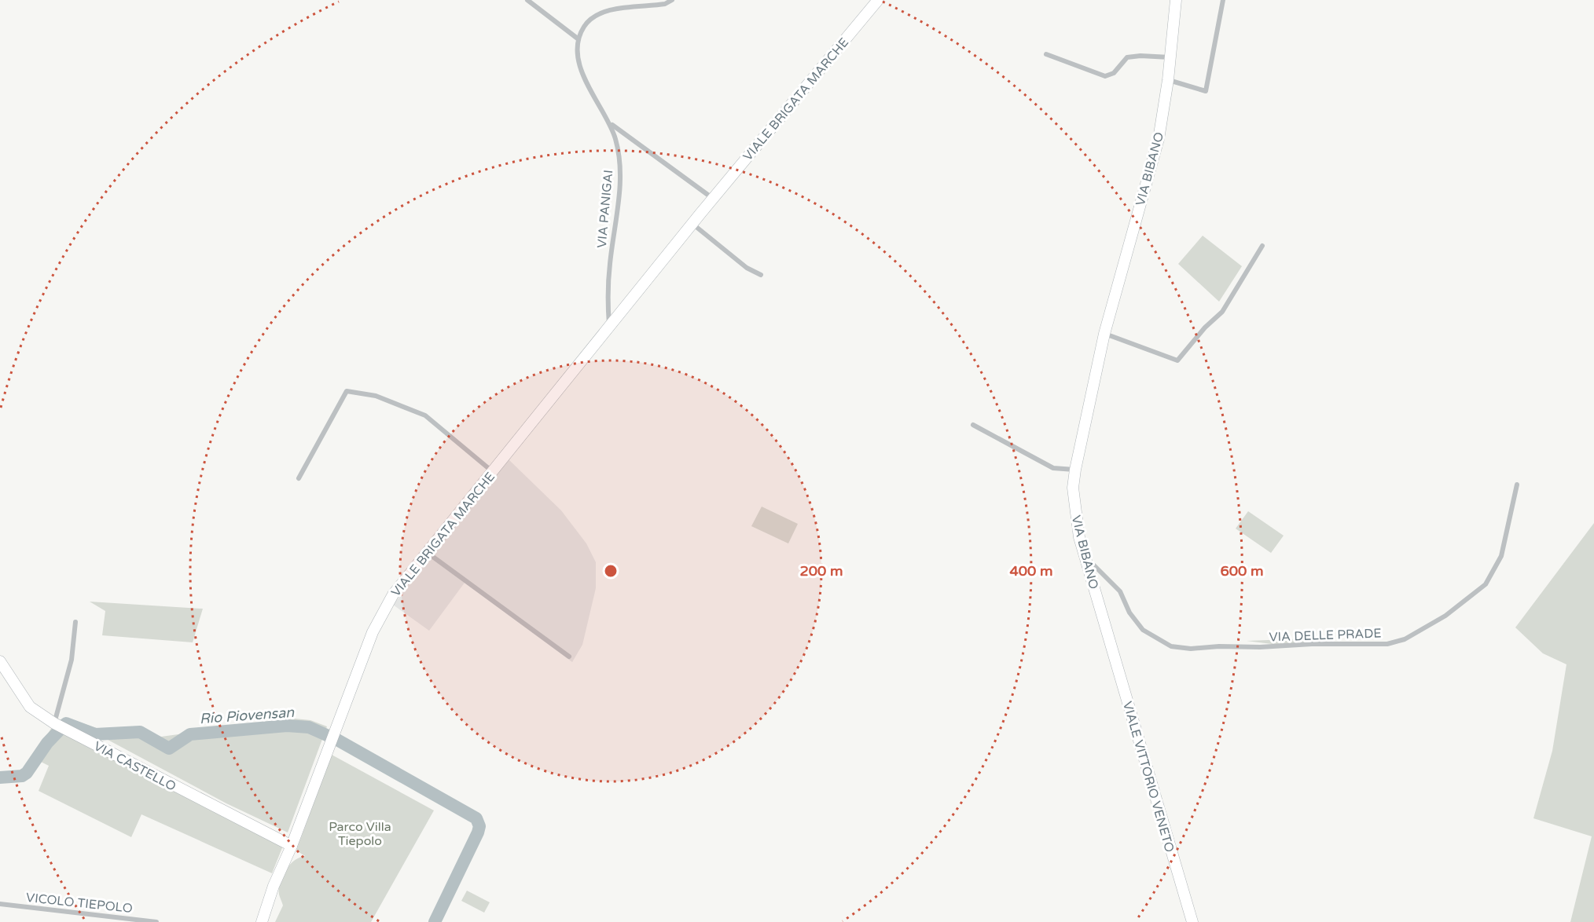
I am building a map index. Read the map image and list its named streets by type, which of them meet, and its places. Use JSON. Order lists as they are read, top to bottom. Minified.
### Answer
{"streets":{"street":["VIALE BRIGATA MARCHE","VIA BIBANO","VIA PANIGAI","VIA DELLE PRADE","VIA CASTELLO","VIALE VITTORIO VENETO","VICOLO TIEPOLO"]},"crossings":[["VIALE BRIGATA MARCHE","VIA PANIGAI"],["VIALE BRIGATA MARCHE","VIA CASTELLO"],["VIA BIBANO","VIA DELLE PRADE"],["VIA BIBANO","VIALE VITTORIO VENETO"]],"water":["Rio Piovensan"],"parks":["Parco Villa Tiepolo"],"rings":["200 m","400 m","600 m"]}
